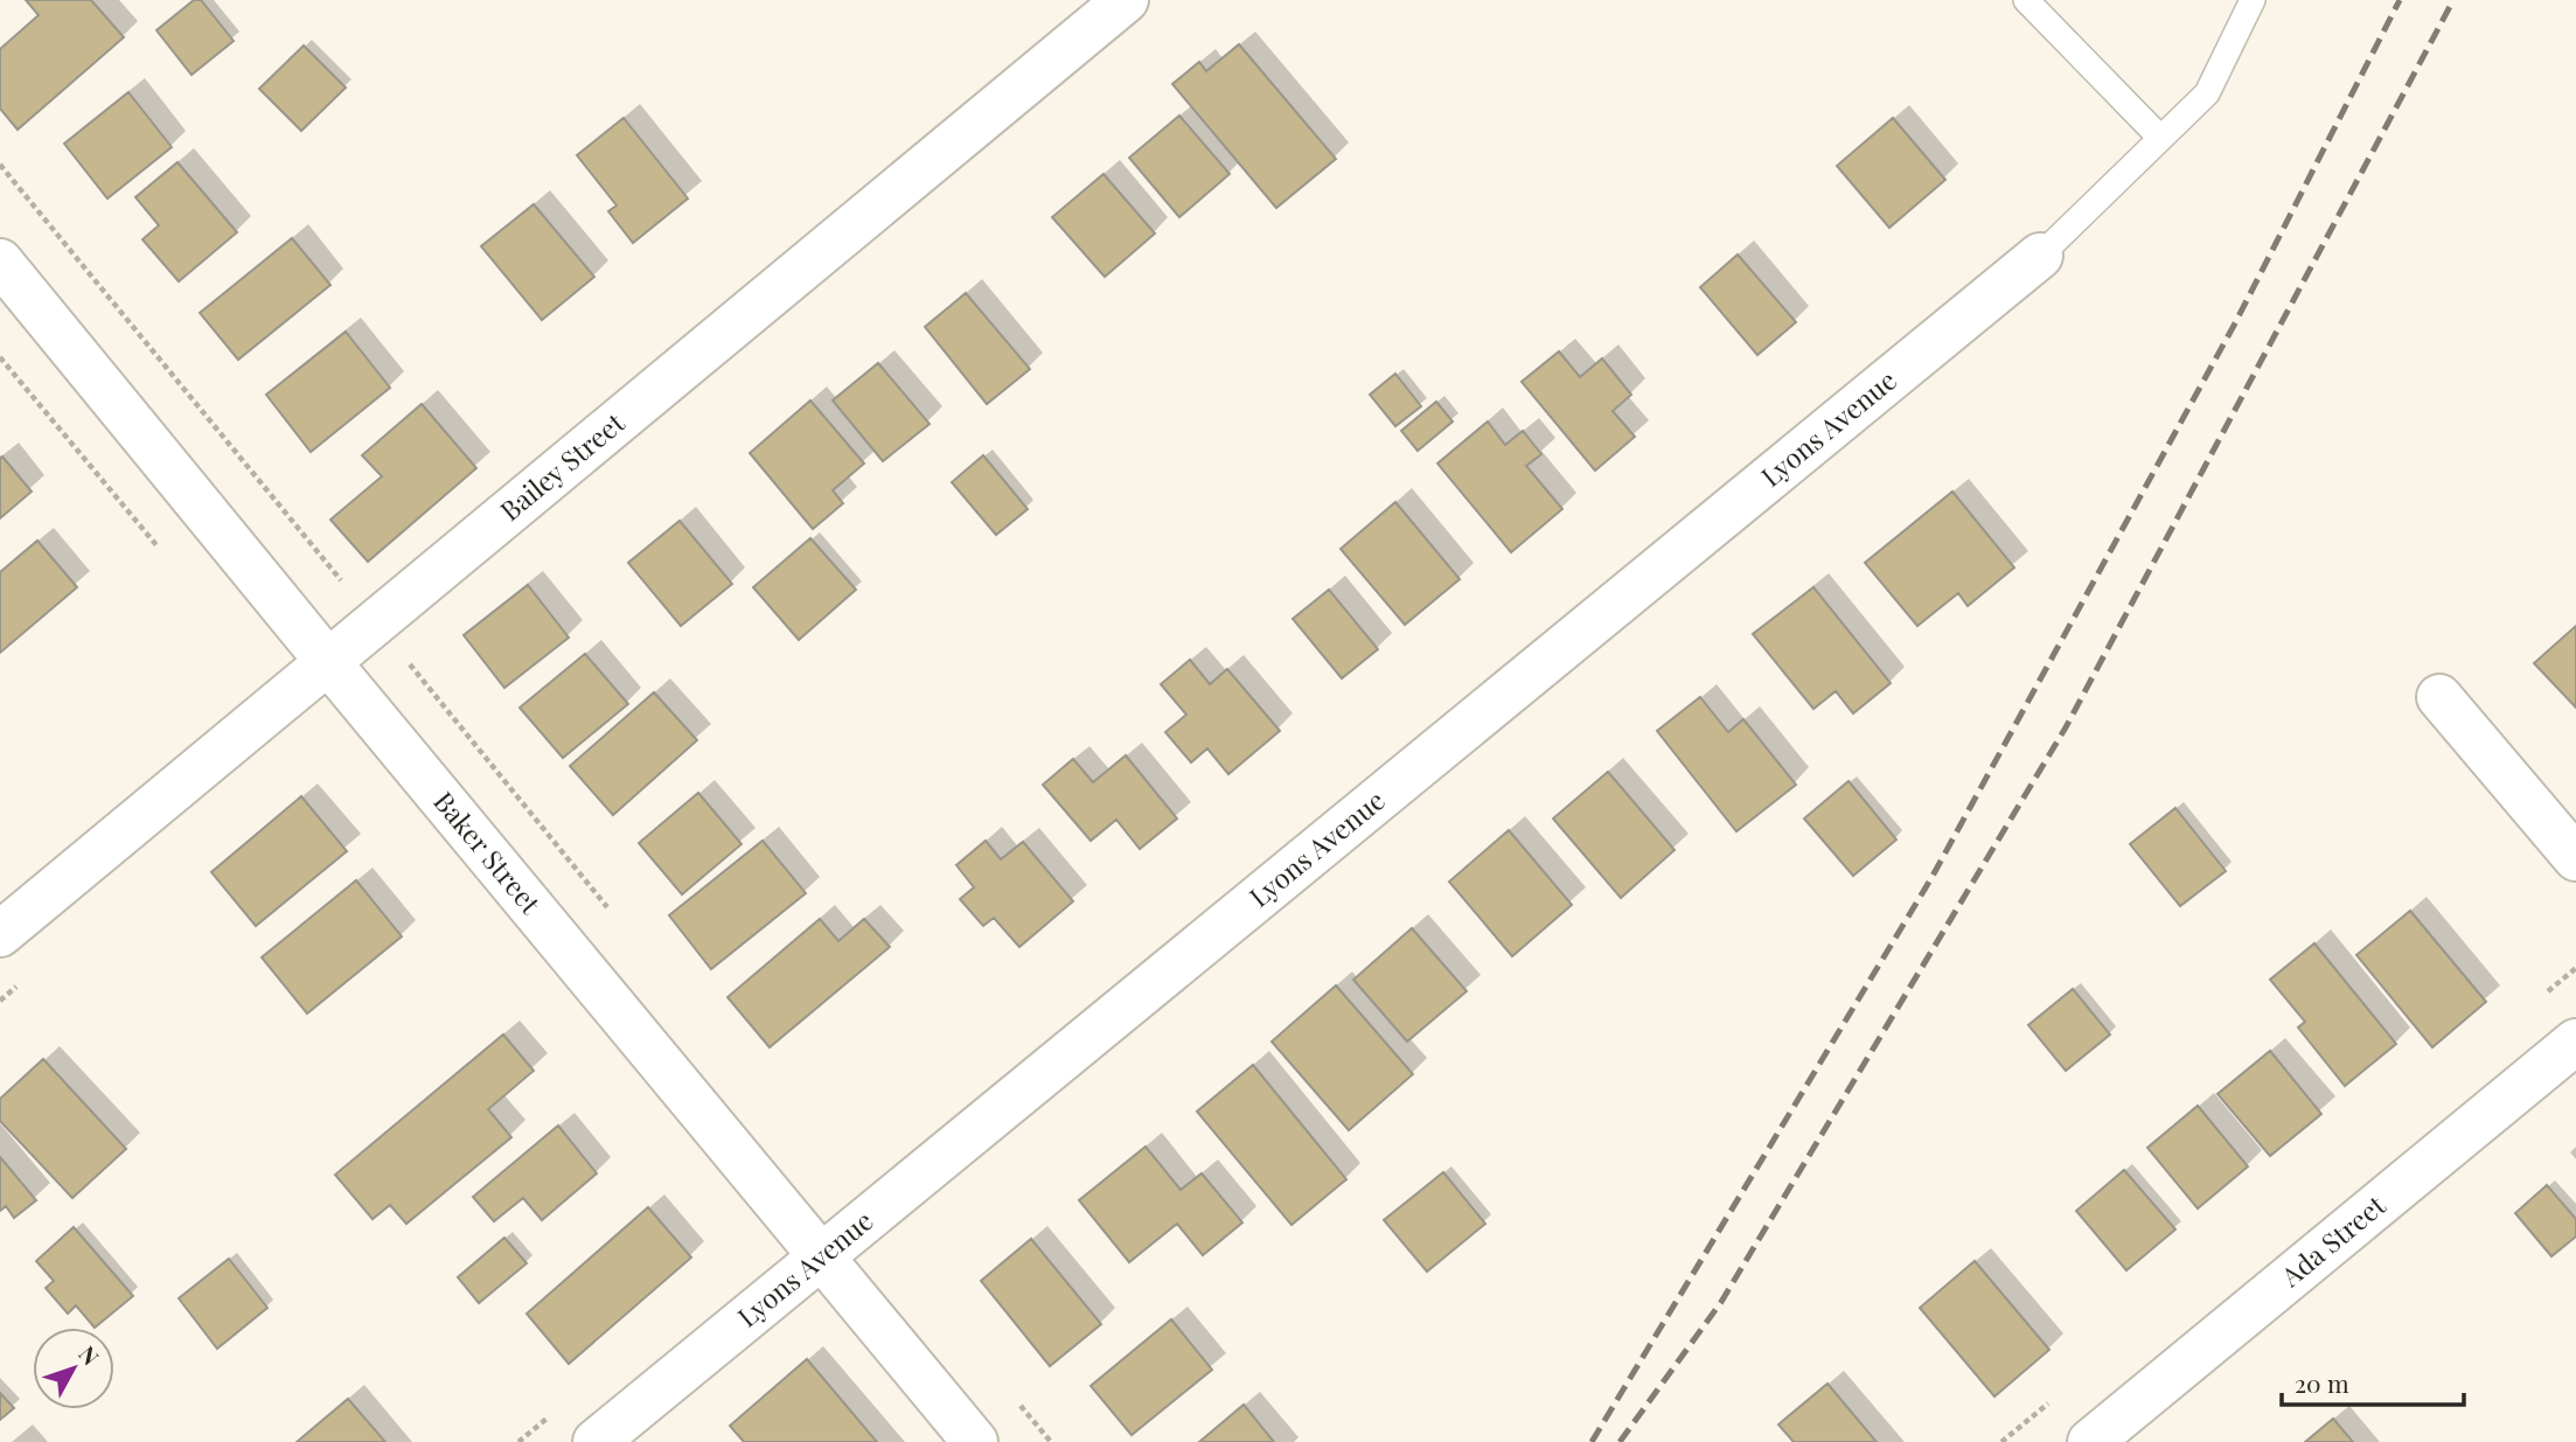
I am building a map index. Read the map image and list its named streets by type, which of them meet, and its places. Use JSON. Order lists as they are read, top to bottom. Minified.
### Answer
{"streets":{"street":["Lyons Avenue","Bailey Street","Baker Street","Ada Street"]},"crossings":[["Lyons Avenue","Baker Street"],["Bailey Street","Baker Street"]],"scale_bar":"20 m","north":"top right"}
